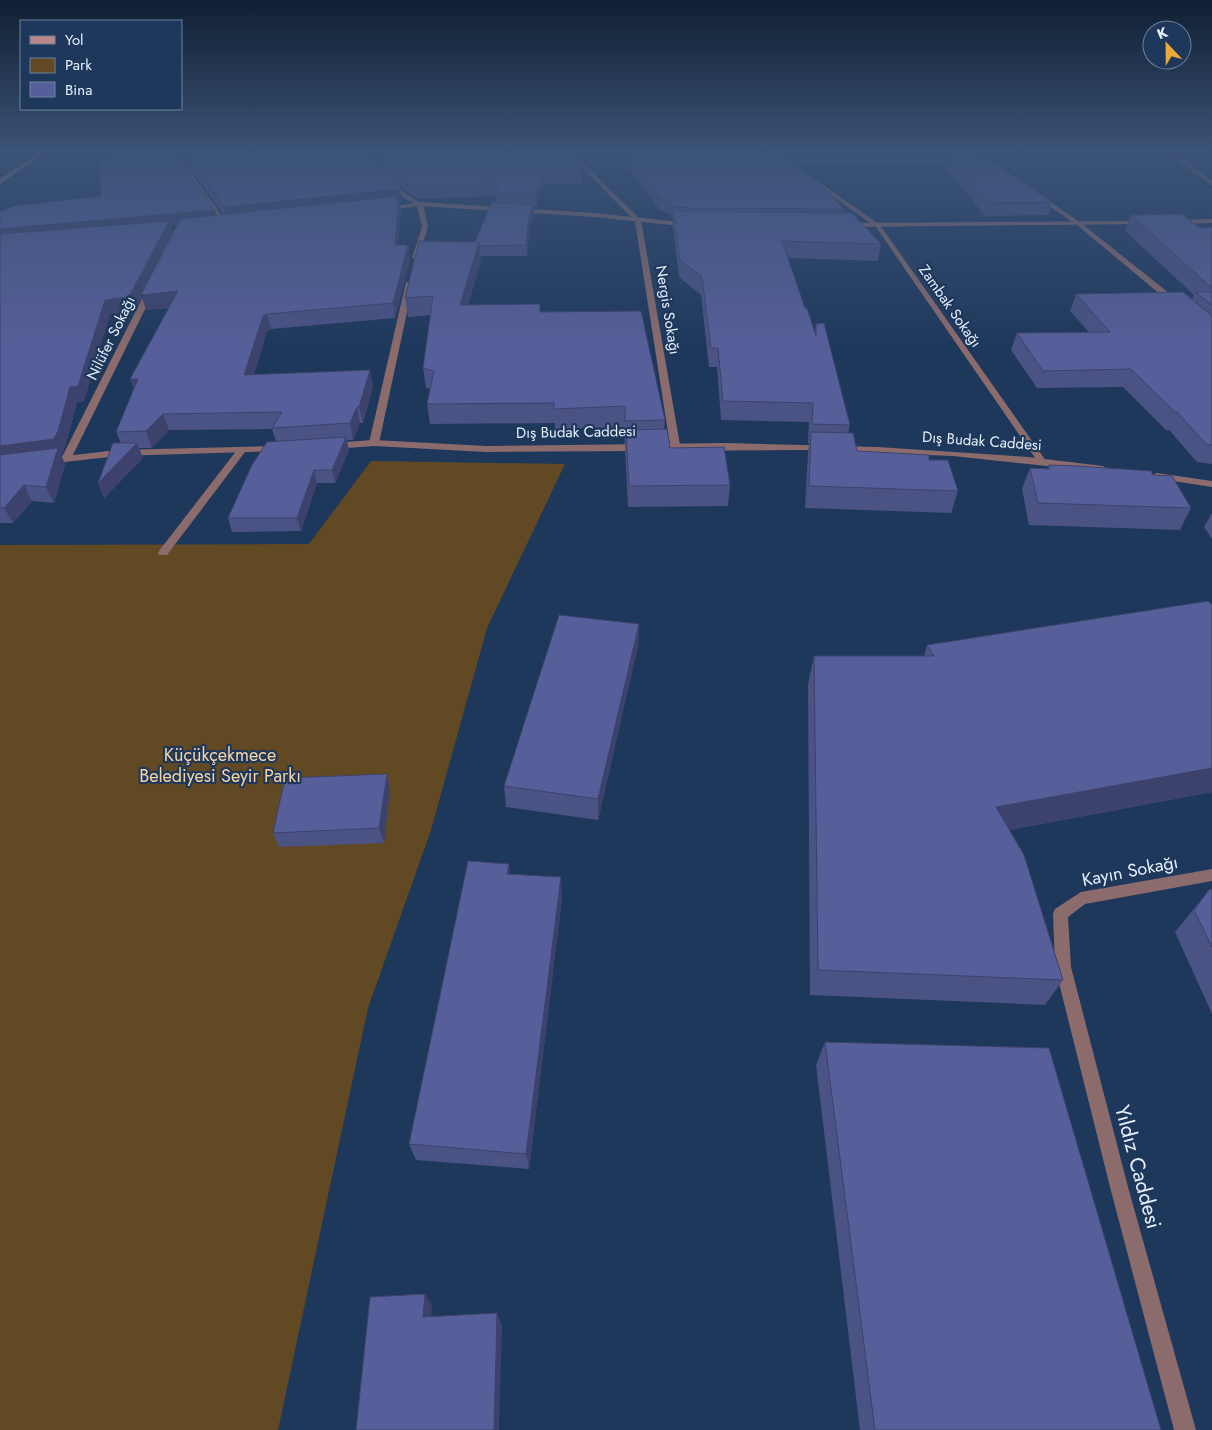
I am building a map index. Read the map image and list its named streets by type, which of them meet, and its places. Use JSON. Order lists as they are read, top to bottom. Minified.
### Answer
{"streets":{"street":["Zambak Sokağı","Nergis Sokağı","Nilüfer Sokağı","Dış Budak Caddesi","Kayın Sokağı","Yıldız Caddesi"]},"crossings":[["Zambak Sokağı","Dış Budak Caddesi"],["Nergis Sokağı","Dış Budak Caddesi"],["Kayın Sokağı","Yıldız Caddesi"]],"parks":["Küçükçekmece Belediyesi Seyir Parkı"],"legend":["Yol","Park","Bina"],"north":"top"}
